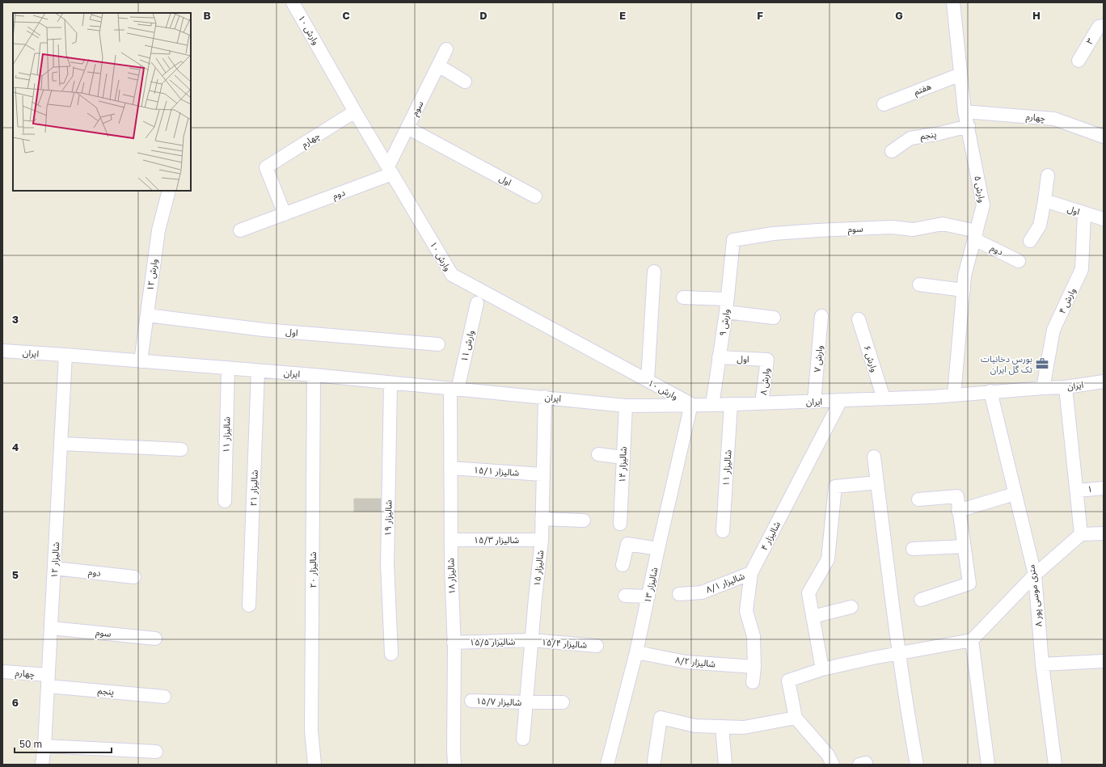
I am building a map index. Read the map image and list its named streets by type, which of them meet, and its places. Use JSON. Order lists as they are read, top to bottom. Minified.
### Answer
{"streets":{"street":["وارش ۱۰","۳","هفتم","سوم","چهارم","پنجم","اول","وارش ۵","دوم","وارش ۱۲","وارش ۴","وارش ۹","وارش ۱۱","ایران","وارش ۷","وارش ۶","وارش ۸","شالیزار ۱۱","شالیزار ۱۴","شالیزار ۱۵/۱","شالیزار ۲۱","۱","شالیزار ۱۹","شالیزار ۴","شالیزار ۱۵/۳","شالیزار ۱۲","شالیزار ۱۵","شالیزار ۲۰","شالیزار ۱۸","شالیزار ۸/۱","شالیزار ۱۳","۸ متری موسی پور","شالیزار ۱۵/۵","شالیزار ۱۵/۴","شالیزار ۸/۲","شالیزار ۱۵/۷"]},"crossings":[["وارش ۱۰","سوم"],["وارش ۱۰","چهارم"],["وارش ۱۰","دوم"],["وارش ۱۰","ایران"],["وارش ۱۰","شالیزار ۱۳"],["هفتم","وارش ۵"],["سوم","اول"],["سوم","وارش ۵"],["سوم","دوم"],["سوم","وارش ۹"],["سوم","شالیزار ۱۲"],["چهارم","پنجم"],["چهارم","وارش ۵"],["چهارم","دوم"],["چهارم","شالیزار ۱۲"],["پنجم","وارش ۵"],["پنجم","شالیزار ۱۲"],["اول","وارش ۱۲"],["اول","وارش ۴"],["اول","وارش ۹"],["اول","وارش ۸"],["وارش ۵","دوم"],["وارش ۵","ایران"],["دوم","شالیزار ۱۲"],["وارش ۱۲","ایران"],["وارش ۴","ایران"],["وارش ۹","ایران"],["وارش ۱۱","ایران"],["وارش ۱۱","شالیزار ۱۸"],["ایران","وارش ۷"],["ایران","وارش ۶"],["ایران","وارش ۸"],["ایران","شالیزار ۱۱"],["ایران","شالیزار ۱۴"],["ایران","شالیزار ۲۱"],["ایران","شالیزار ۱۹"],["ایران","شالیزار ۴"],["ایران","شالیزار ۱۲"],["ایران","شالیزار ۱۵"],["ایران","شالیزار ۲۰"],["ایران","شالیزار ۱۸"],["ایران","شالیزار ۱۳"],["ایران","۸ متری موسی پور"],["شالیزار ۱۵/۱","شالیزار ۱۵"],["شالیزار ۱۵/۱","شالیزار ۱۸"],["شالیزار ۴","شالیزار ۸/۱"],["شالیزار ۴","شالیزار ۸/۲"],["شالیزار ۱۵/۳","شالیزار ۱۵"],["شالیزار ۱۵/۳","شالیزار ۱۸"],["شالیزار ۱۵","شالیزار ۱۵/۵"],["شالیزار ۱۵","شالیزار ۱۵/۴"],["شالیزار ۱۵","شالیزار ۱۵/۷"],["شالیزار ۱۸","شالیزار ۱۵/۵"],["شالیزار ۱۳","شالیزار ۸/۲"],["شالیزار ۱۵/۵","شالیزار ۱۵/۴"]],"places":{"office":["بورس دخانیات تک گل ایران"]},"scale_bar":"50 m","grid":{"columns":["B","C","D","E","F","G","H"],"rows":["3","4","5","6"]}}
